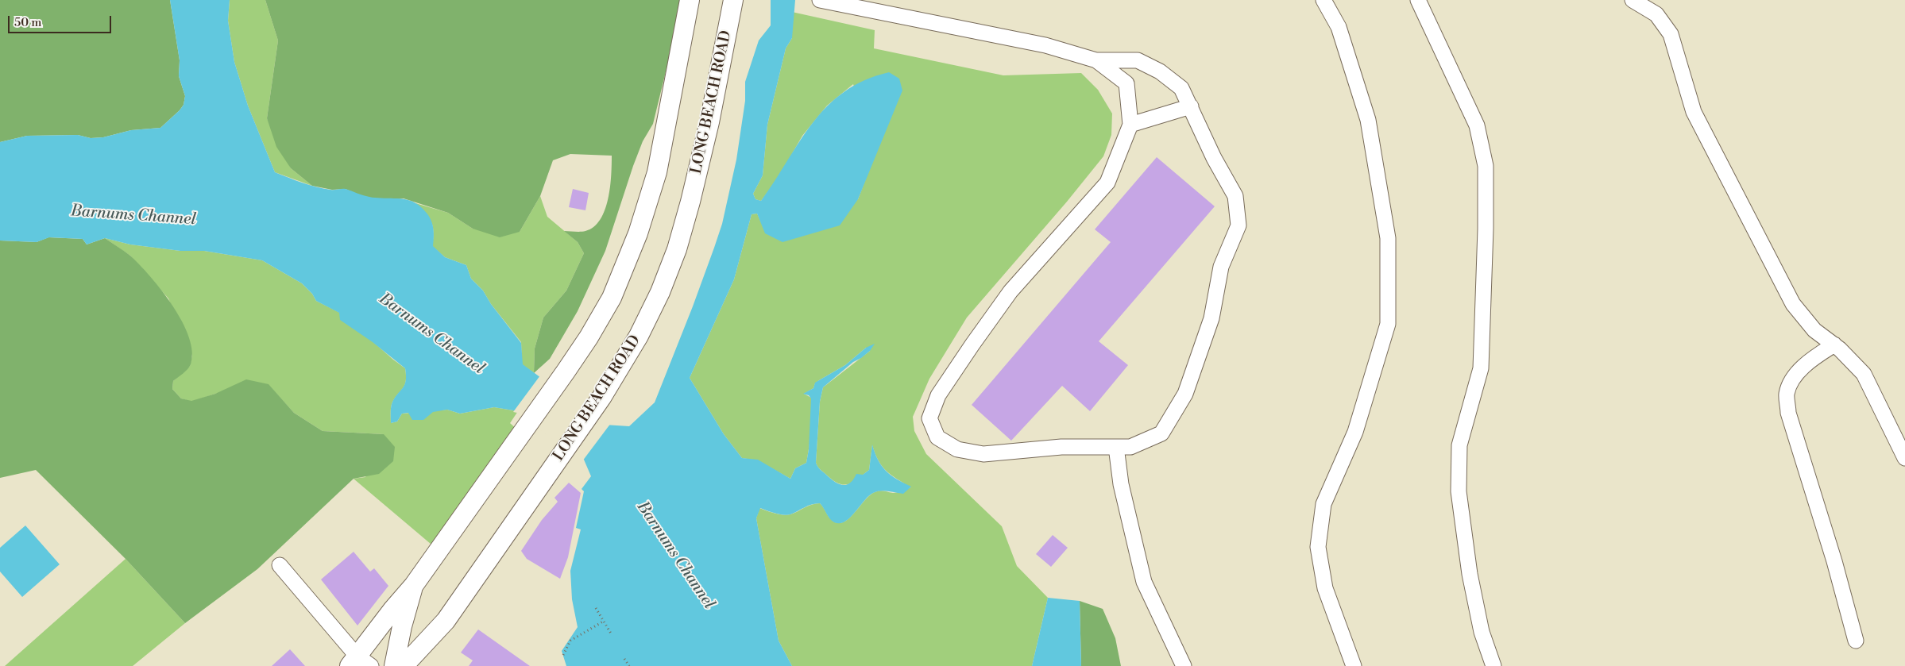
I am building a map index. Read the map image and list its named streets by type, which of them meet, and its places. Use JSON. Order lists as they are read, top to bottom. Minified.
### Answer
{"streets":{"main road":["LONG BEACH ROAD"]},"water":["Barnums Channel"],"scale_bar":"50 m"}
